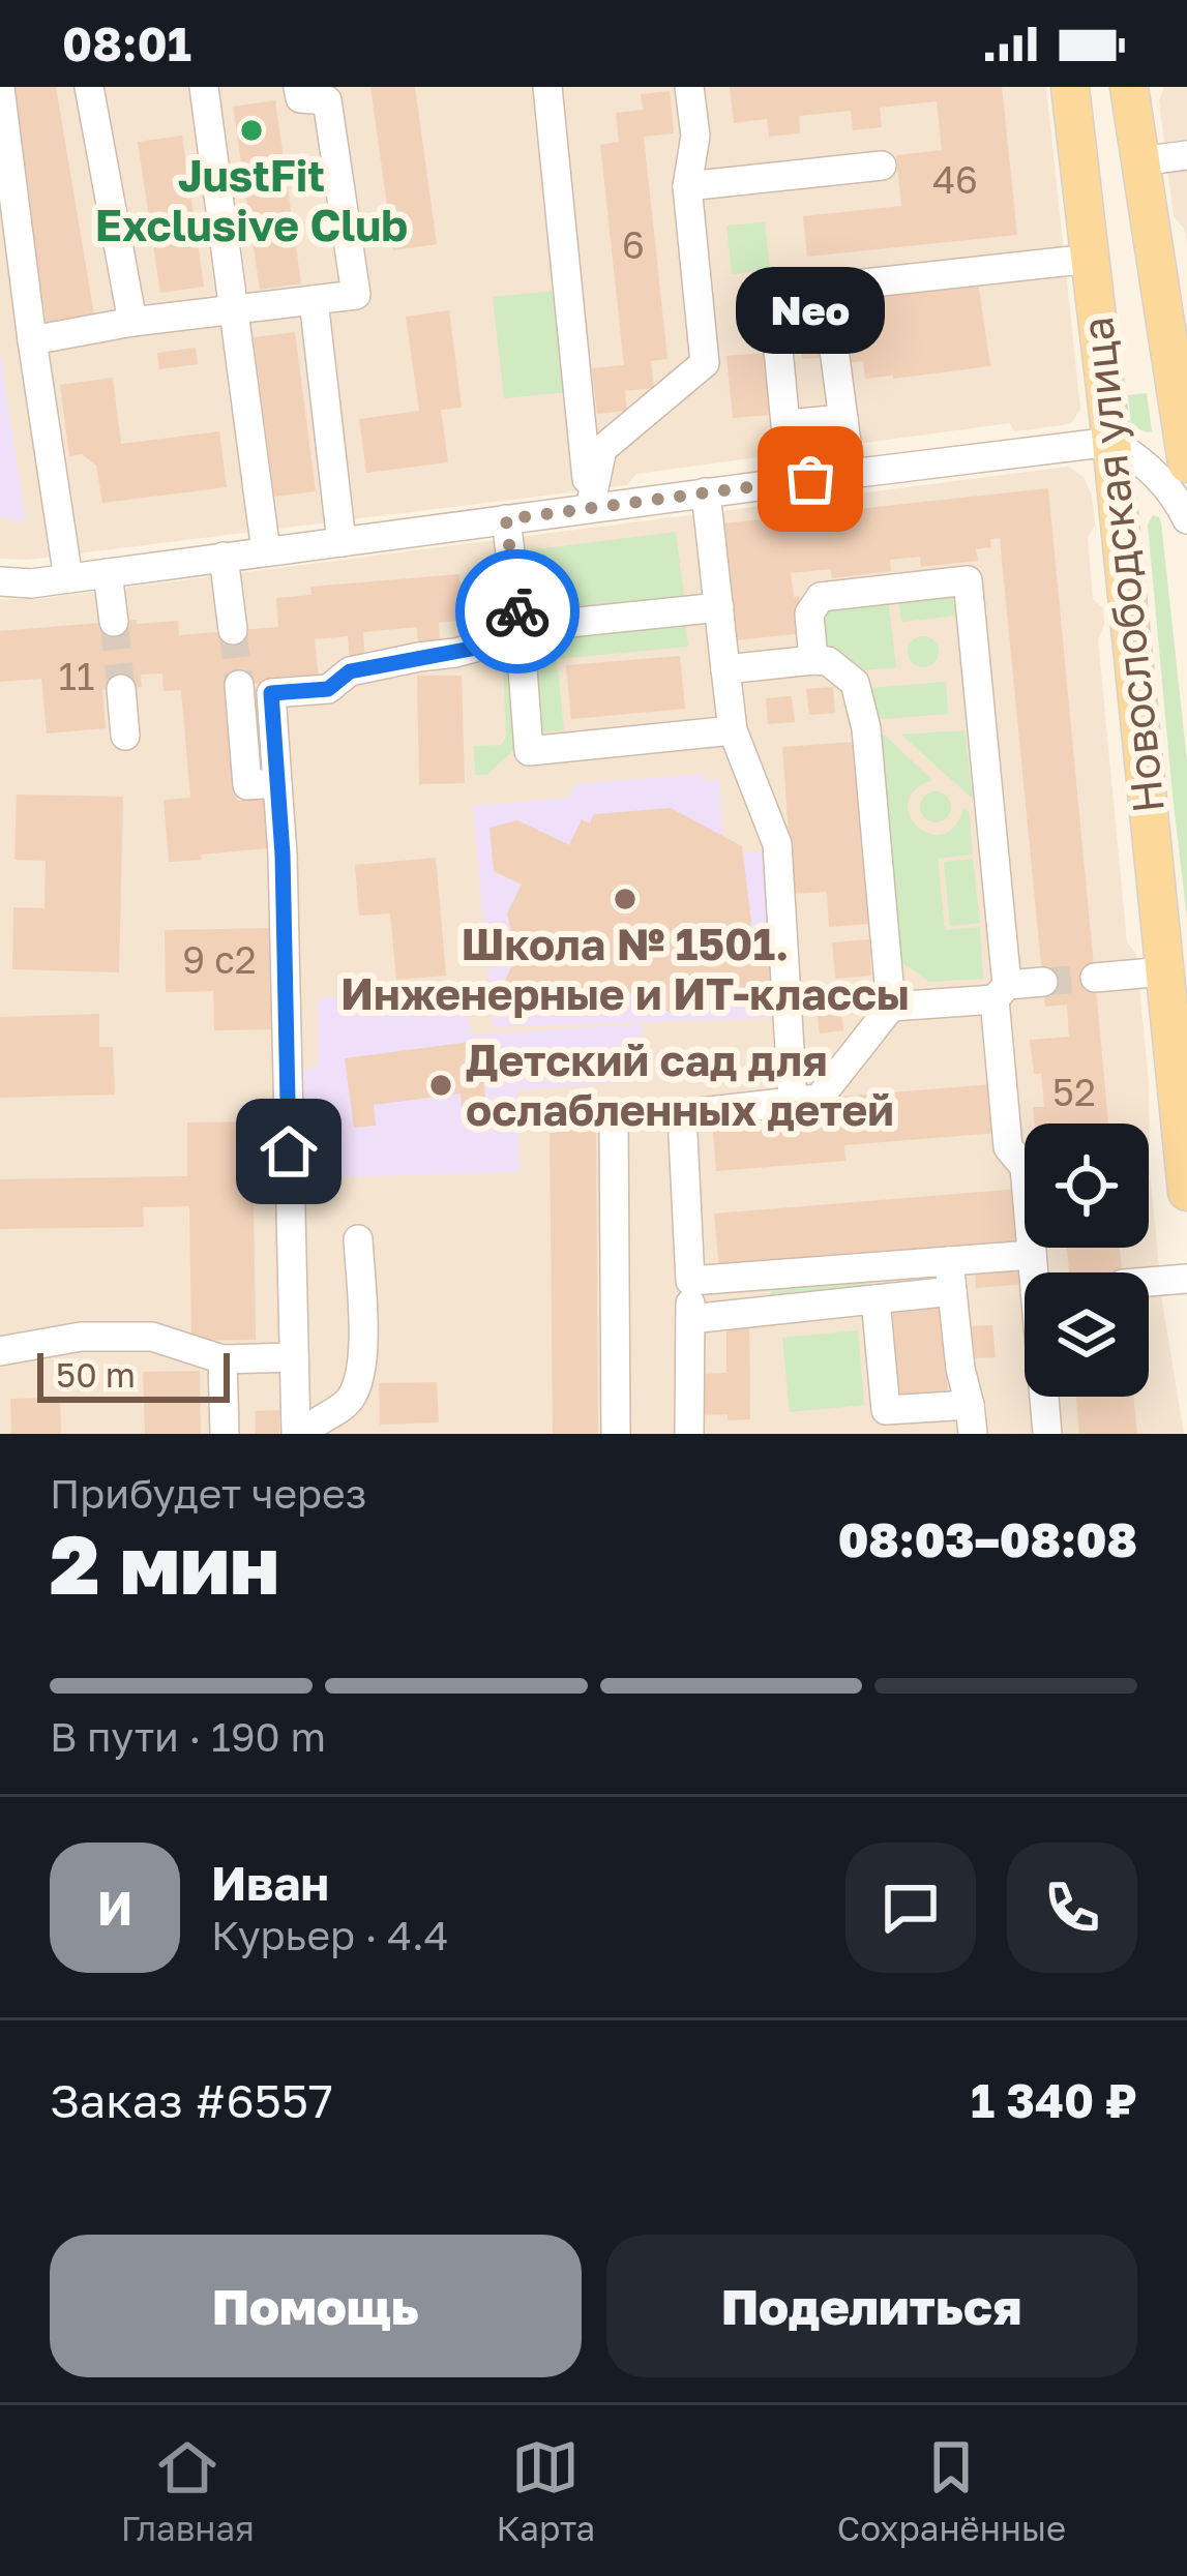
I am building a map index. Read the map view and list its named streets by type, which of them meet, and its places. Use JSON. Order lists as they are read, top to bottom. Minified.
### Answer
{"streets":{"main road":["Новослободская улица"]},"places":["JustFit Exclusive Club","Neo","Школа № 1501. Инженерные и ИТ-классы","Детский сад для ослабленных детей"],"house_numbers":["46","6","11","9 с2","52"],"scale_bar":"50 m","page":{"status":"08:01","bubble":"Neo","scale":"50 m","heading":["2 мин","Прибудет через","08:03–08:08"],"panel":["Иван","Курьер · 4.4","Заказ #6557","1 340 ₽"],"bar":"В пути · 190 m","round":"И","buttons":["Помощь","Поделиться"],"tabs":["Главная","Карта","Сохранённые"]}}
